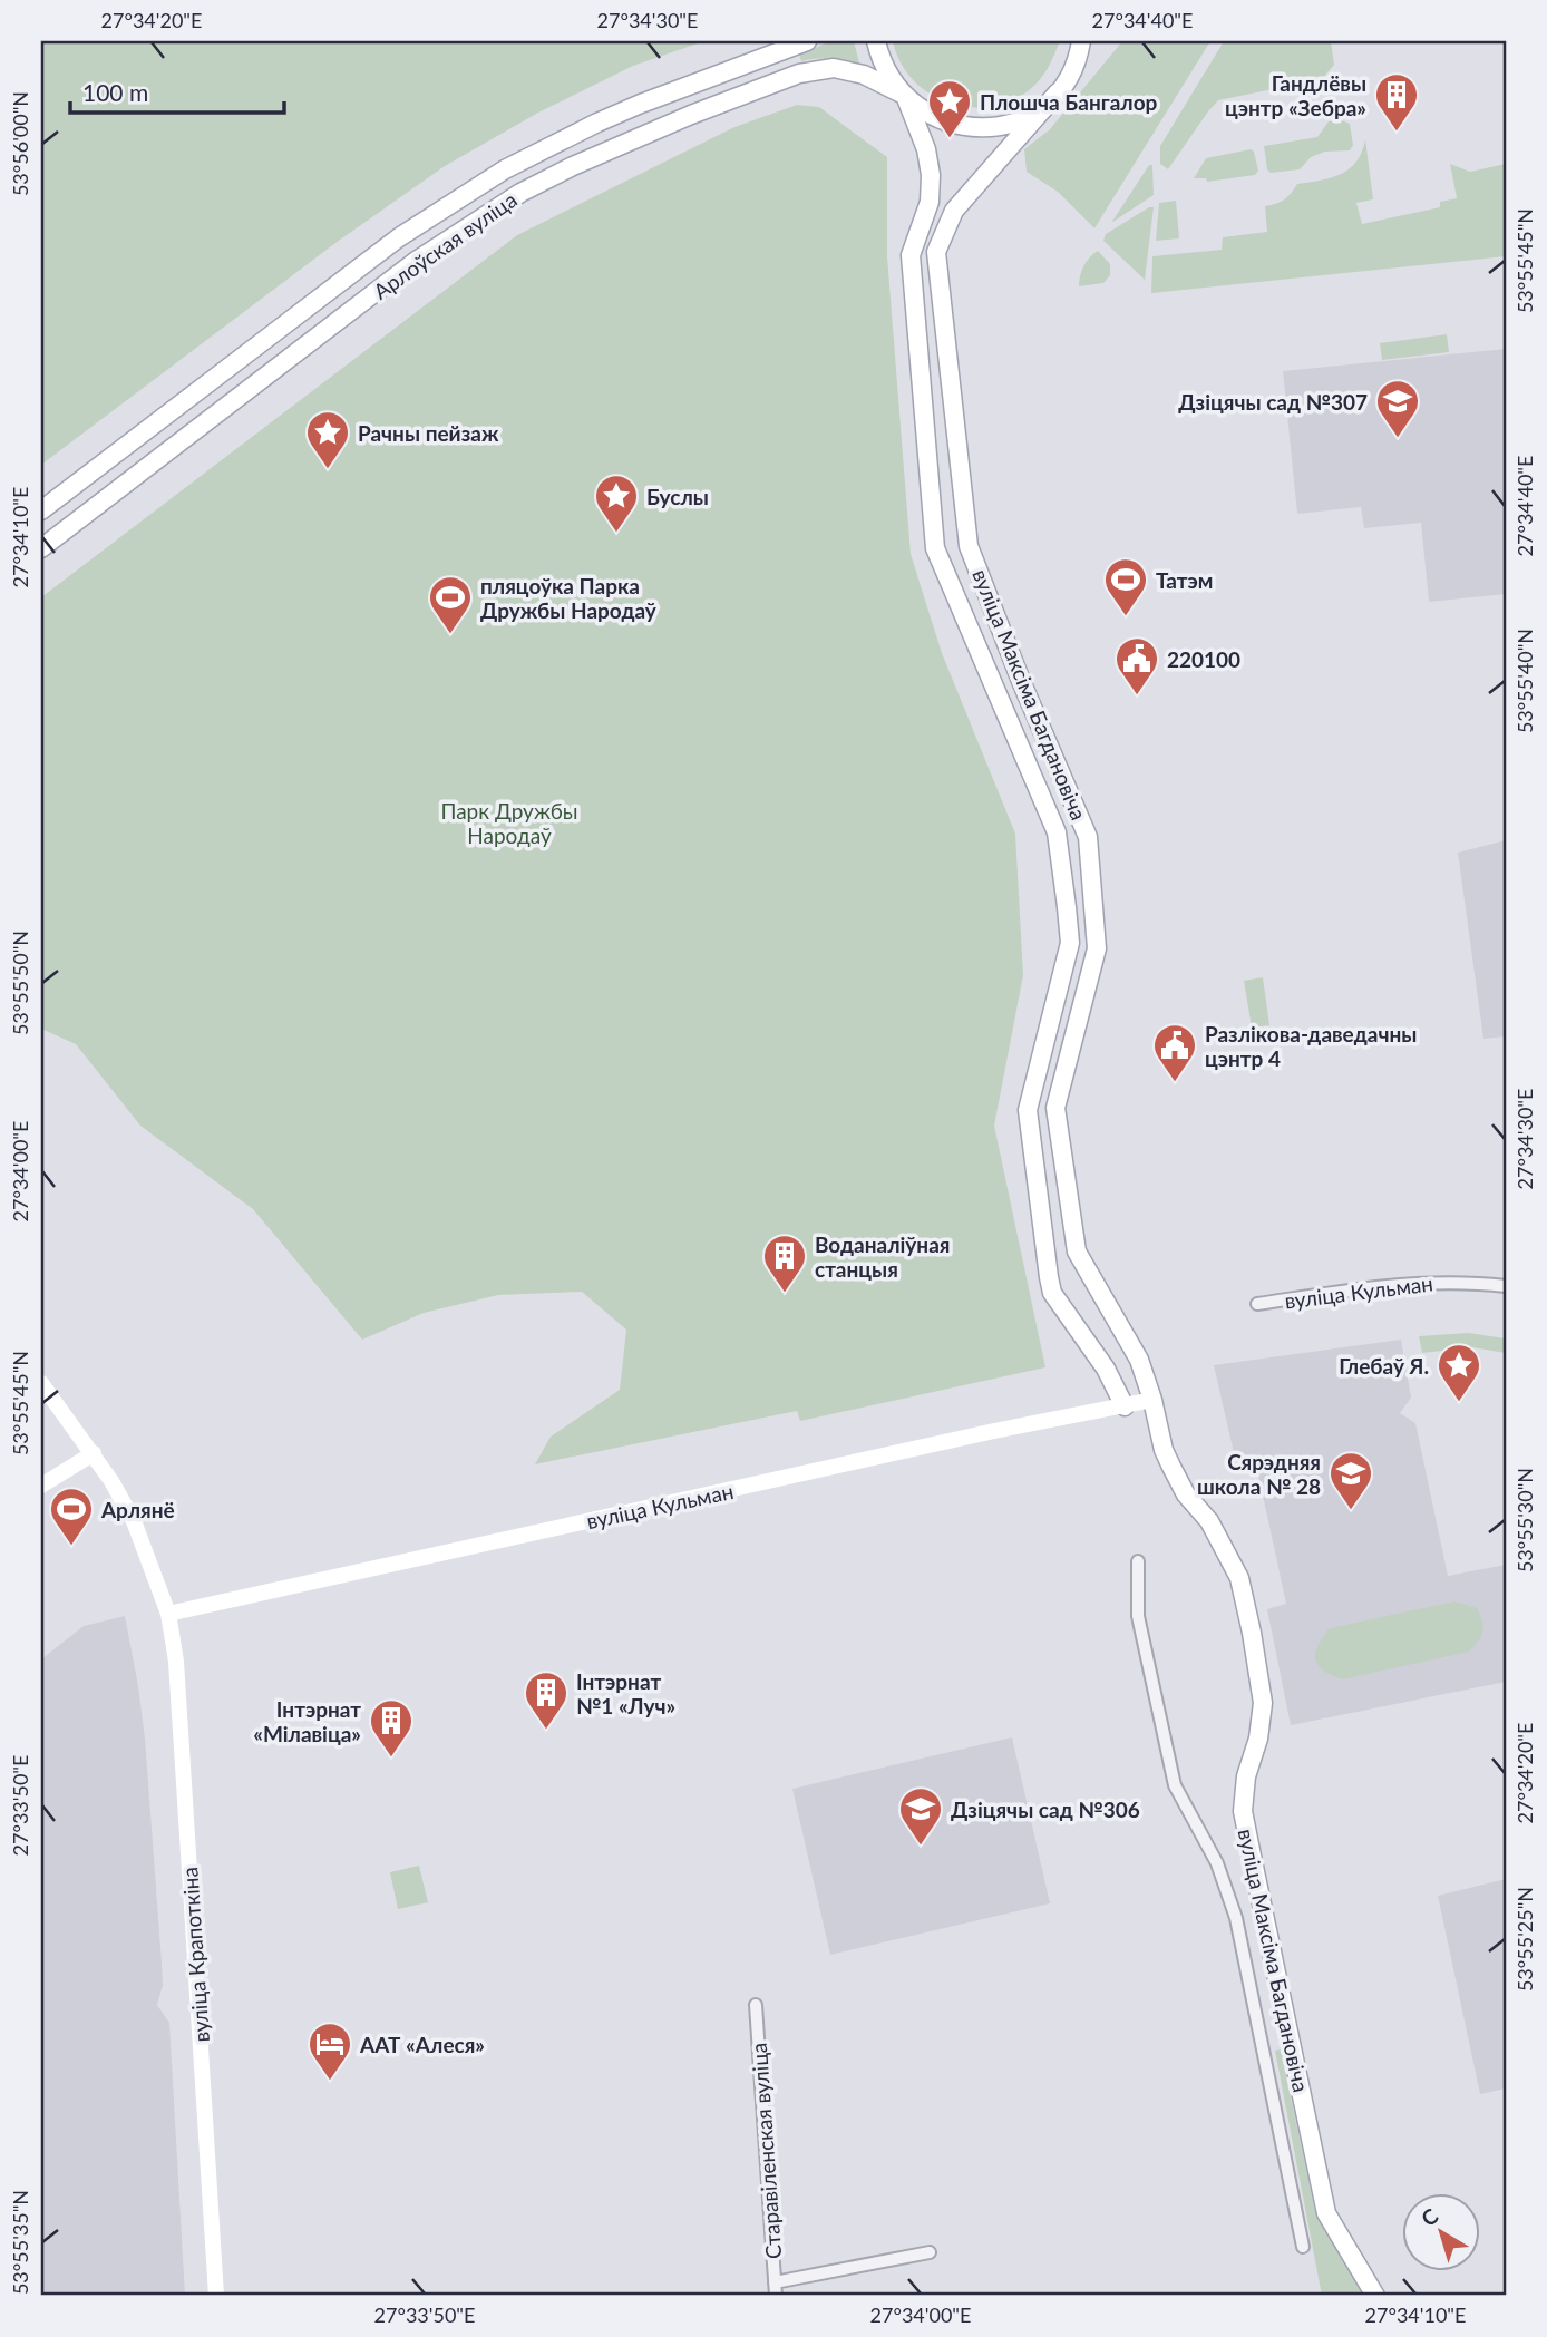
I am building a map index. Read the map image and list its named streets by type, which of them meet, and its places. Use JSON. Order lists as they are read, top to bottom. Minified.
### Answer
{"streets":{"main road":["Арлоўская вуліца","вуліца Максіма Багдановіча","вуліца Кульман","вуліца Крапоткіна"],"street":["Старавіленская вуліца"]},"crossings":[["Арлоўская вуліца","вуліца Максіма Багдановіча"],["вуліца Максіма Багдановіча","вуліца Кульман"],["вуліца Кульман","вуліца Крапоткіна"]],"parks":["Парк Дружбы Народаў"],"places":{"building":["Гандлёвы цэнтр «Зебра»","Воданаліўная станцыя","Інтэрнат №1 «Луч»","Інтэрнат «Мілавіца»"],"place":["Плошча Бангалор","Рачны пейзаж","Буслы","Глебаў Я."],"school or university":["Дзіцячы сад №307","Сярэдняя школа № 28","Дзіцячы сад №306"],"sports":["Татэм","пляцоўка Парка Дружбы Народаў","Арлянё"],"public building":["220100","Разлікова-даведачны цэнтр 4"],"hotel":["ААТ «Алеся»"]},"scale_bar":"100 m","north":"top left","coordinates":["27°34'20\"E","27°34'30\"E","27°34'40\"E","53°56'00\"N","53°55'45\"N","27°34'10\"E","53°55'40\"N","53°55'50\"N","27°34'00\"E","53°55'30\"N","27°33'50\"E","53°55'25\"N","53°55'35\"N"]}
